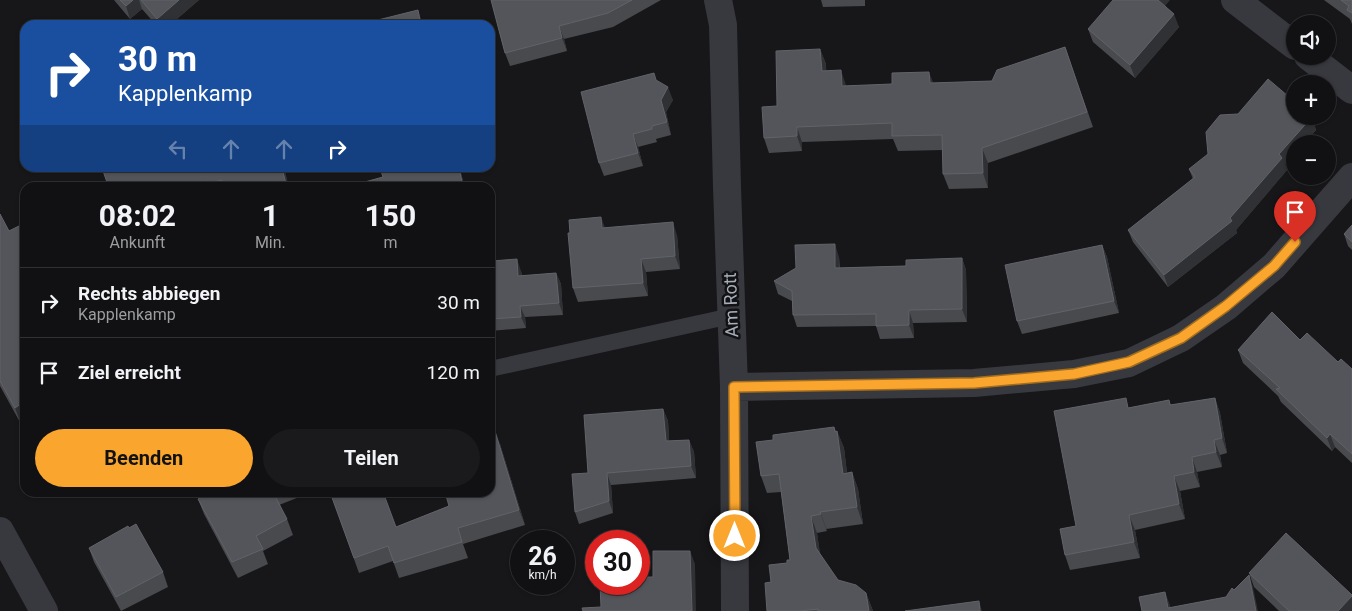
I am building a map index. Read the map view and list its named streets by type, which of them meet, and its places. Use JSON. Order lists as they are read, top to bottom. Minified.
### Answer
{"streets":{"street":["Am Rott"]},"page":{"map_buttons":["+","−"],"turn":["30 m","Kapplenkamp"],"eta":["08:02","Ankunft","1","Min.","150","m"],"list":[{"name":"Rechts abbiegen","note":"Kapplenkamp","value":"30 m"},{"name":"Ziel erreicht","value":"120 m"}],"buttons":["Beenden","Teilen"],"speed":"26 km/h","limit":"30"}}
